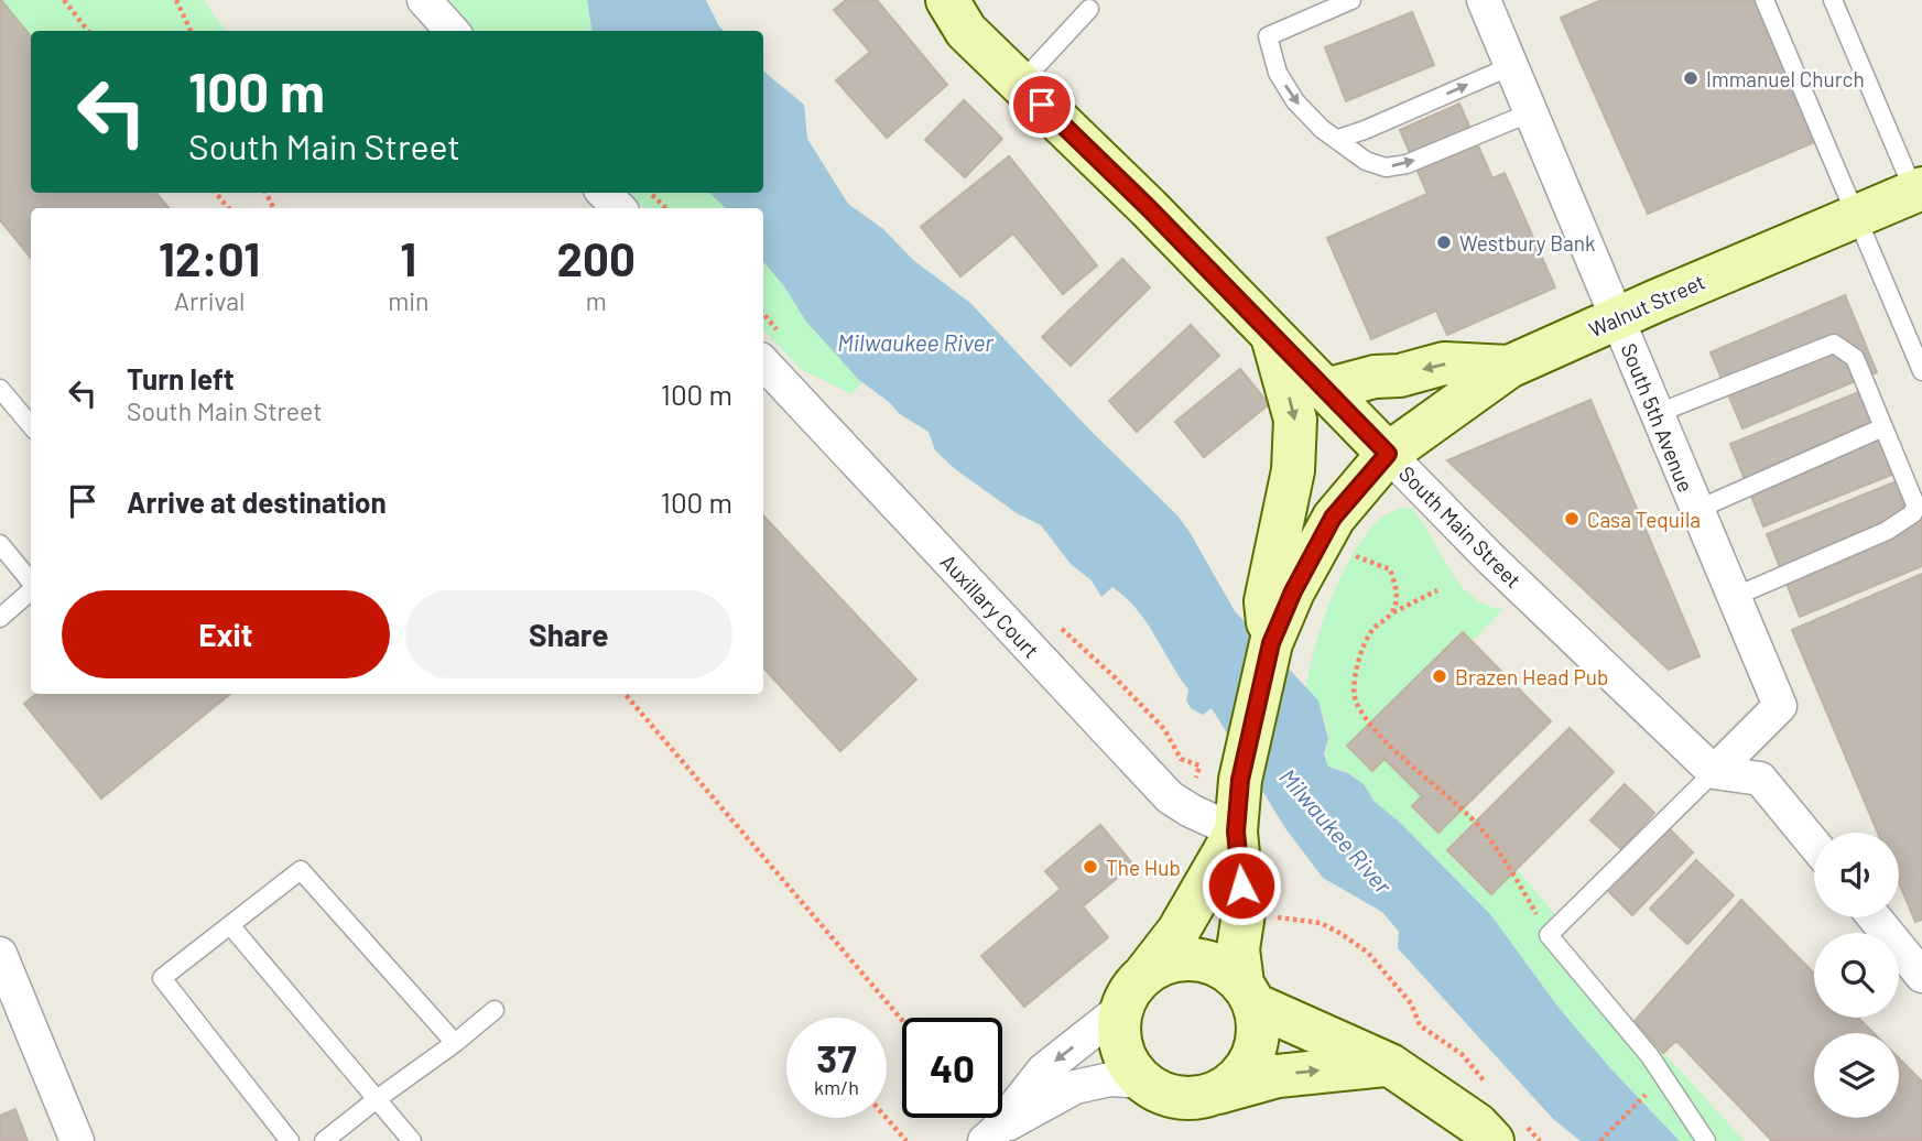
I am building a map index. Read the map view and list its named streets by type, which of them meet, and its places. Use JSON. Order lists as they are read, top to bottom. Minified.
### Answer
{"streets":{"main road":["Walnut Street","South Main Street"],"street":["South 5th Avenue","Auxillary Court"]},"crossings":[["Walnut Street","South 5th Avenue"],["Walnut Street","South Main Street"],["South 5th Avenue","South Main Street"]],"water":["Milwaukee River"],"places":["Immanuel Church","Westbury Bank","Casa Tequila","Brazen Head Pub","The Hub"],"page":{"turn":["100 m","South Main Street"],"eta":["12:01","Arrival","1","min","200","m"],"list":[{"name":"Turn left","note":"South Main Street","value":"100 m"},{"name":"Arrive at destination","value":"100 m"}],"buttons":["Exit","Share"],"speed":"37 km/h","limit":"40"}}
